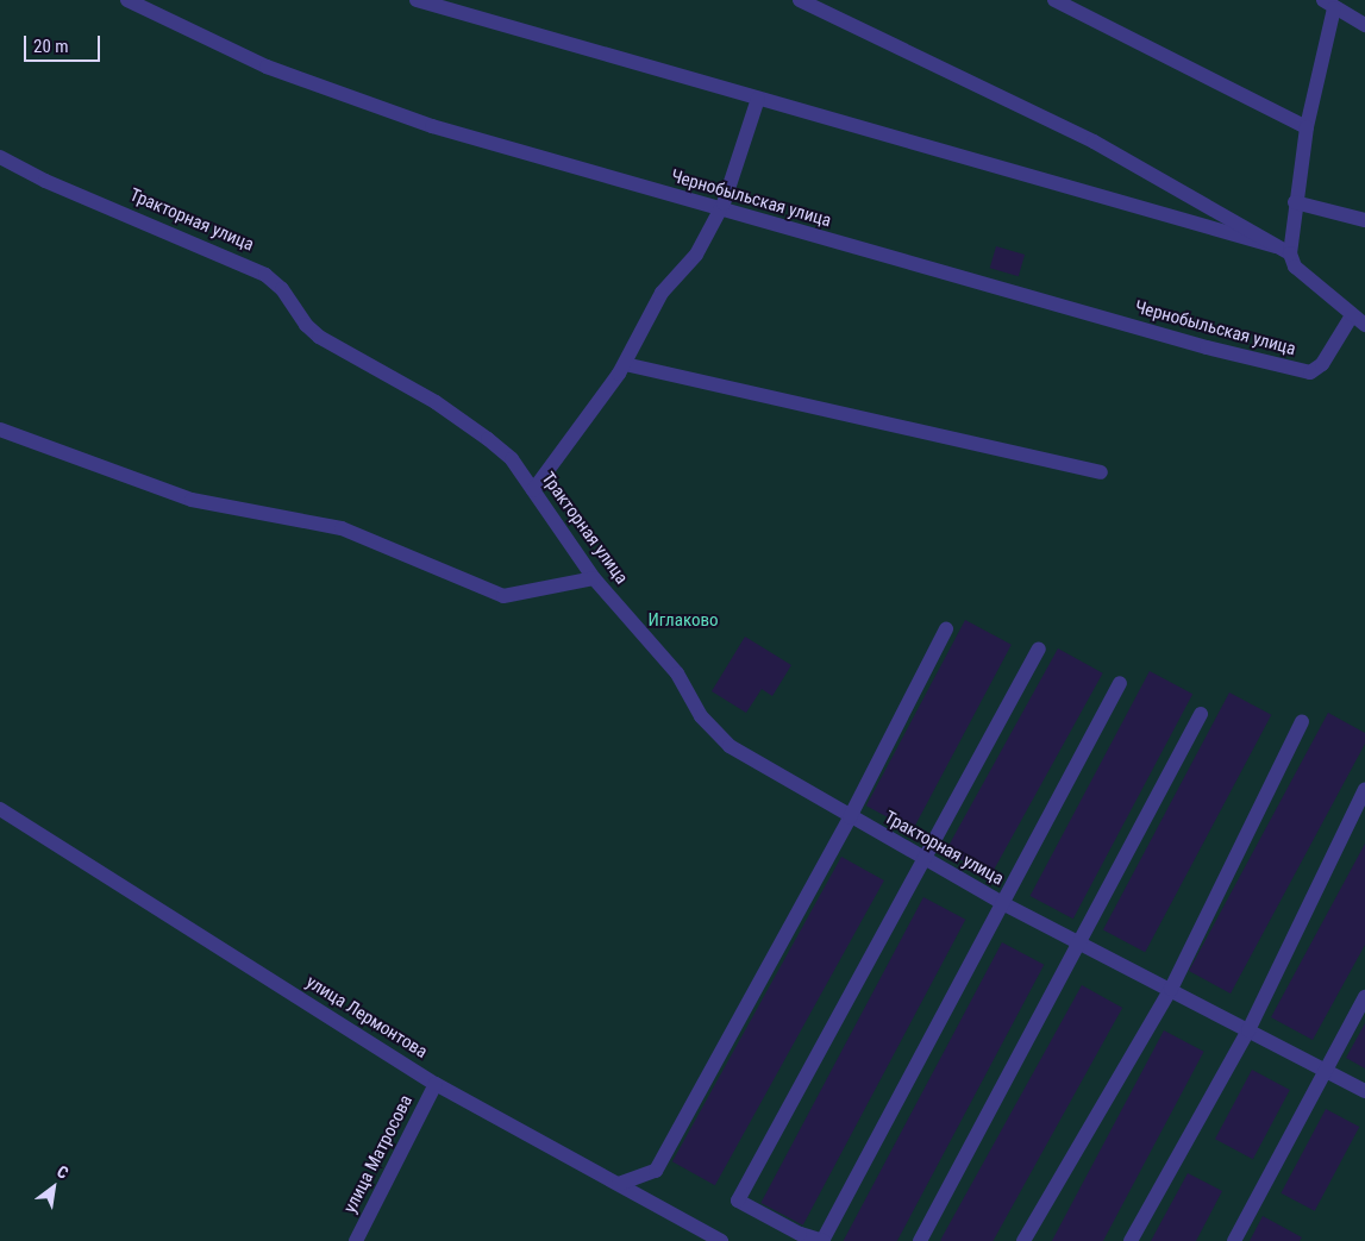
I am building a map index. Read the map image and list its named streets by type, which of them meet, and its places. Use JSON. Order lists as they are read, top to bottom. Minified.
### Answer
{"streets":{"street":["Чернобыльская улица","Тракторная улица","улица Лермонтова","улица Матросова"]},"crossings":[["улица Лермонтова","улица Матросова"]],"parks":["Иглаково"],"scale_bar":"20 m","north":"top right"}
